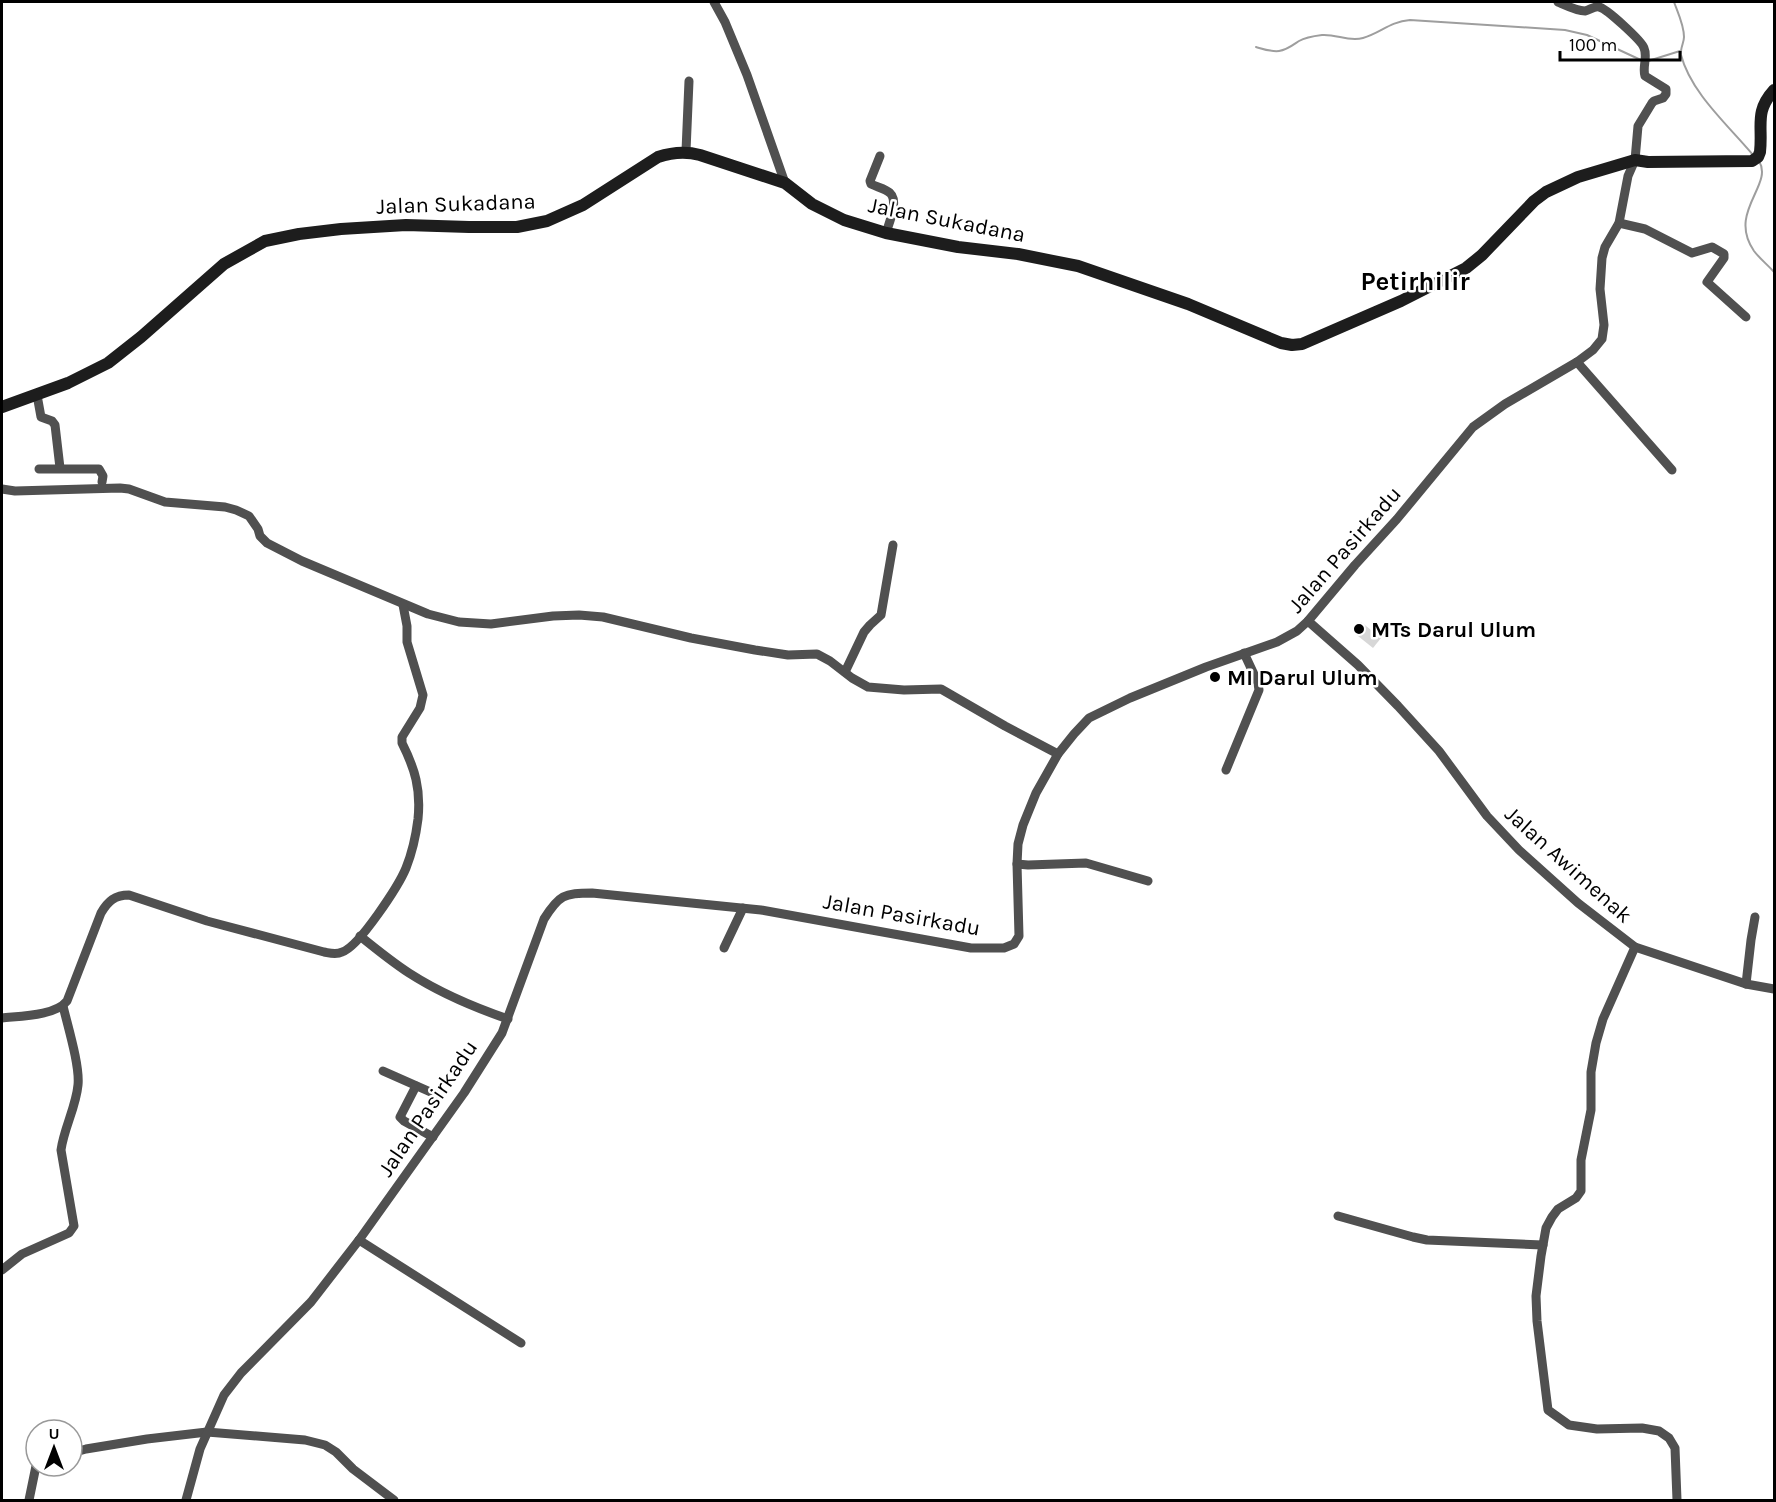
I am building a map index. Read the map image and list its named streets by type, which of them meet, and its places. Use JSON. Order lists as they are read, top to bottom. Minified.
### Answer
{"streets":{"main road":["Jalan Sukadana"],"street":["Jalan Pasirkadu","Jalan Awimenak"]},"crossings":[["Jalan Sukadana","Jalan Pasirkadu"],["Jalan Pasirkadu","Jalan Awimenak"]],"districts":["Petirhilir"],"places":["MTs Darul Ulum","MI Darul Ulum"],"scale_bar":"100 m","north":"top"}
